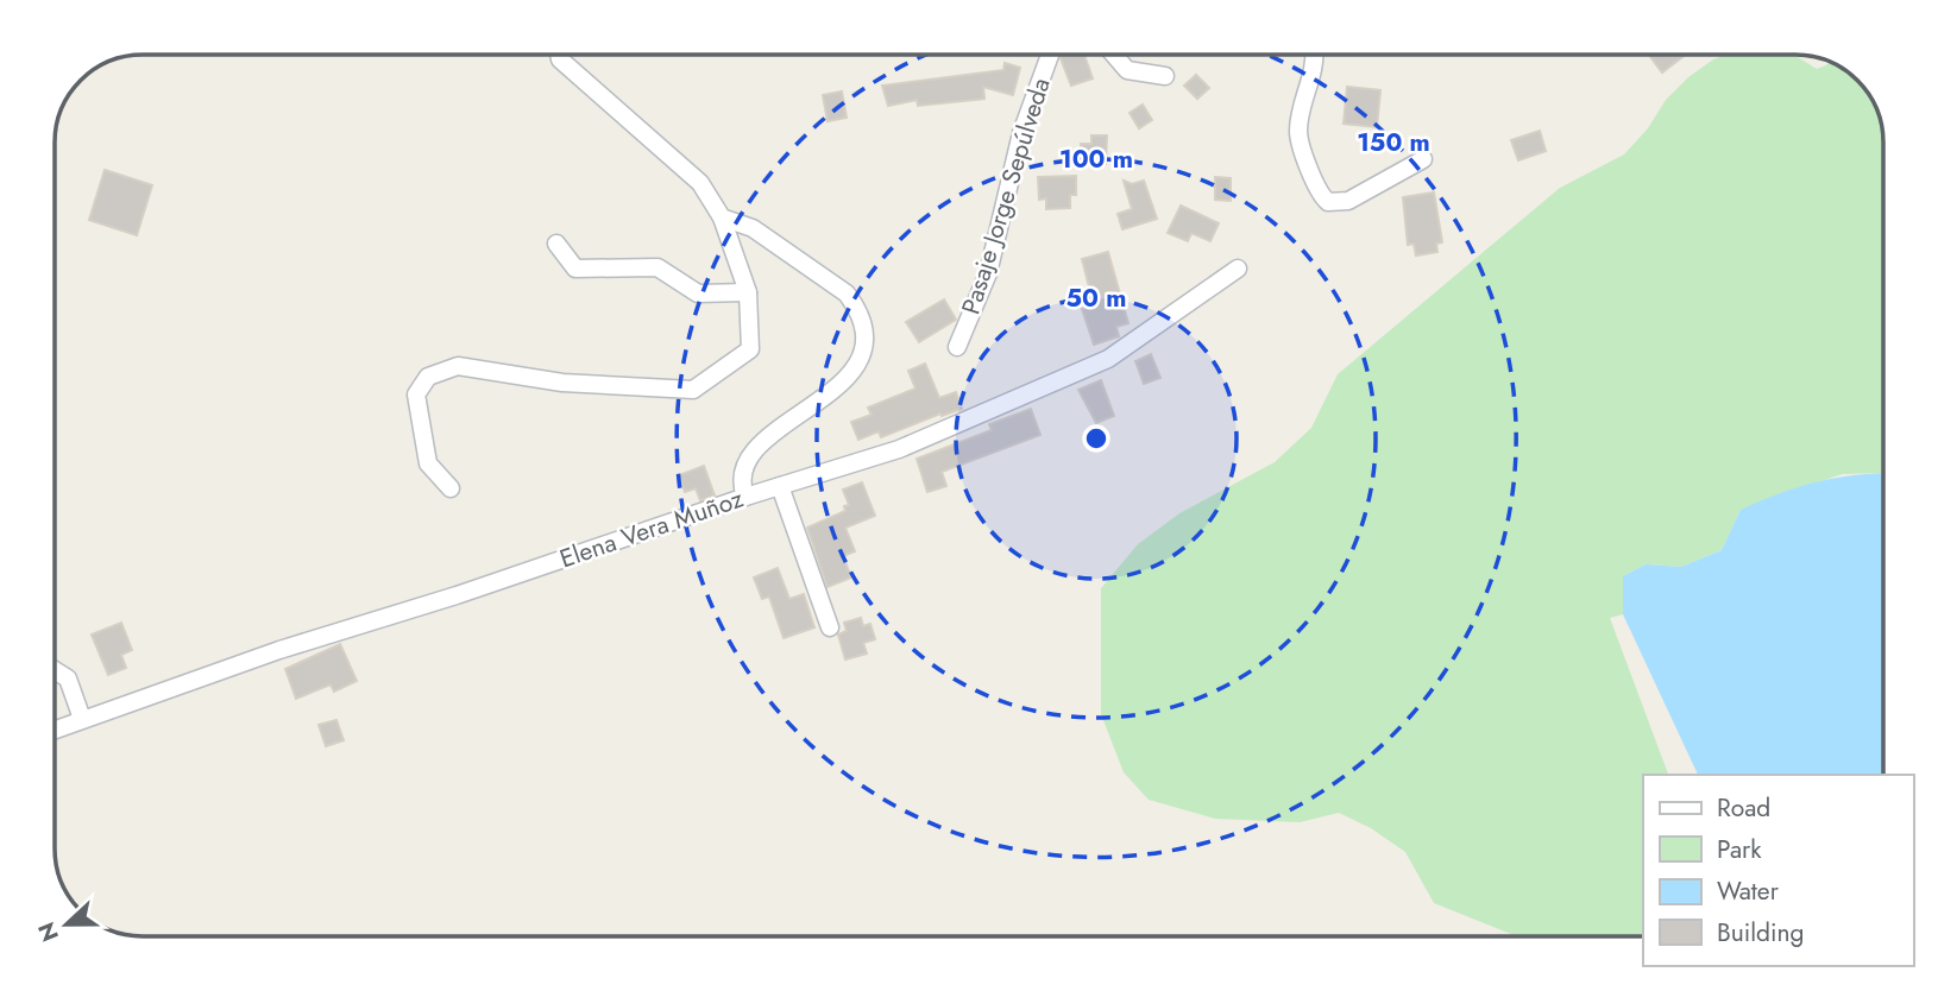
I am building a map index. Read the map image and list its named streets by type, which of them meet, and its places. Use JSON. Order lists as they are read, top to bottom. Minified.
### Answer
{"streets":{"street":["Pasaje Jorge Sepúlveda","Elena Vera Muñoz"]},"legend":["Road","Park","Water","Building"],"north":"left","rings":["150 m","100 m","50 m"]}
